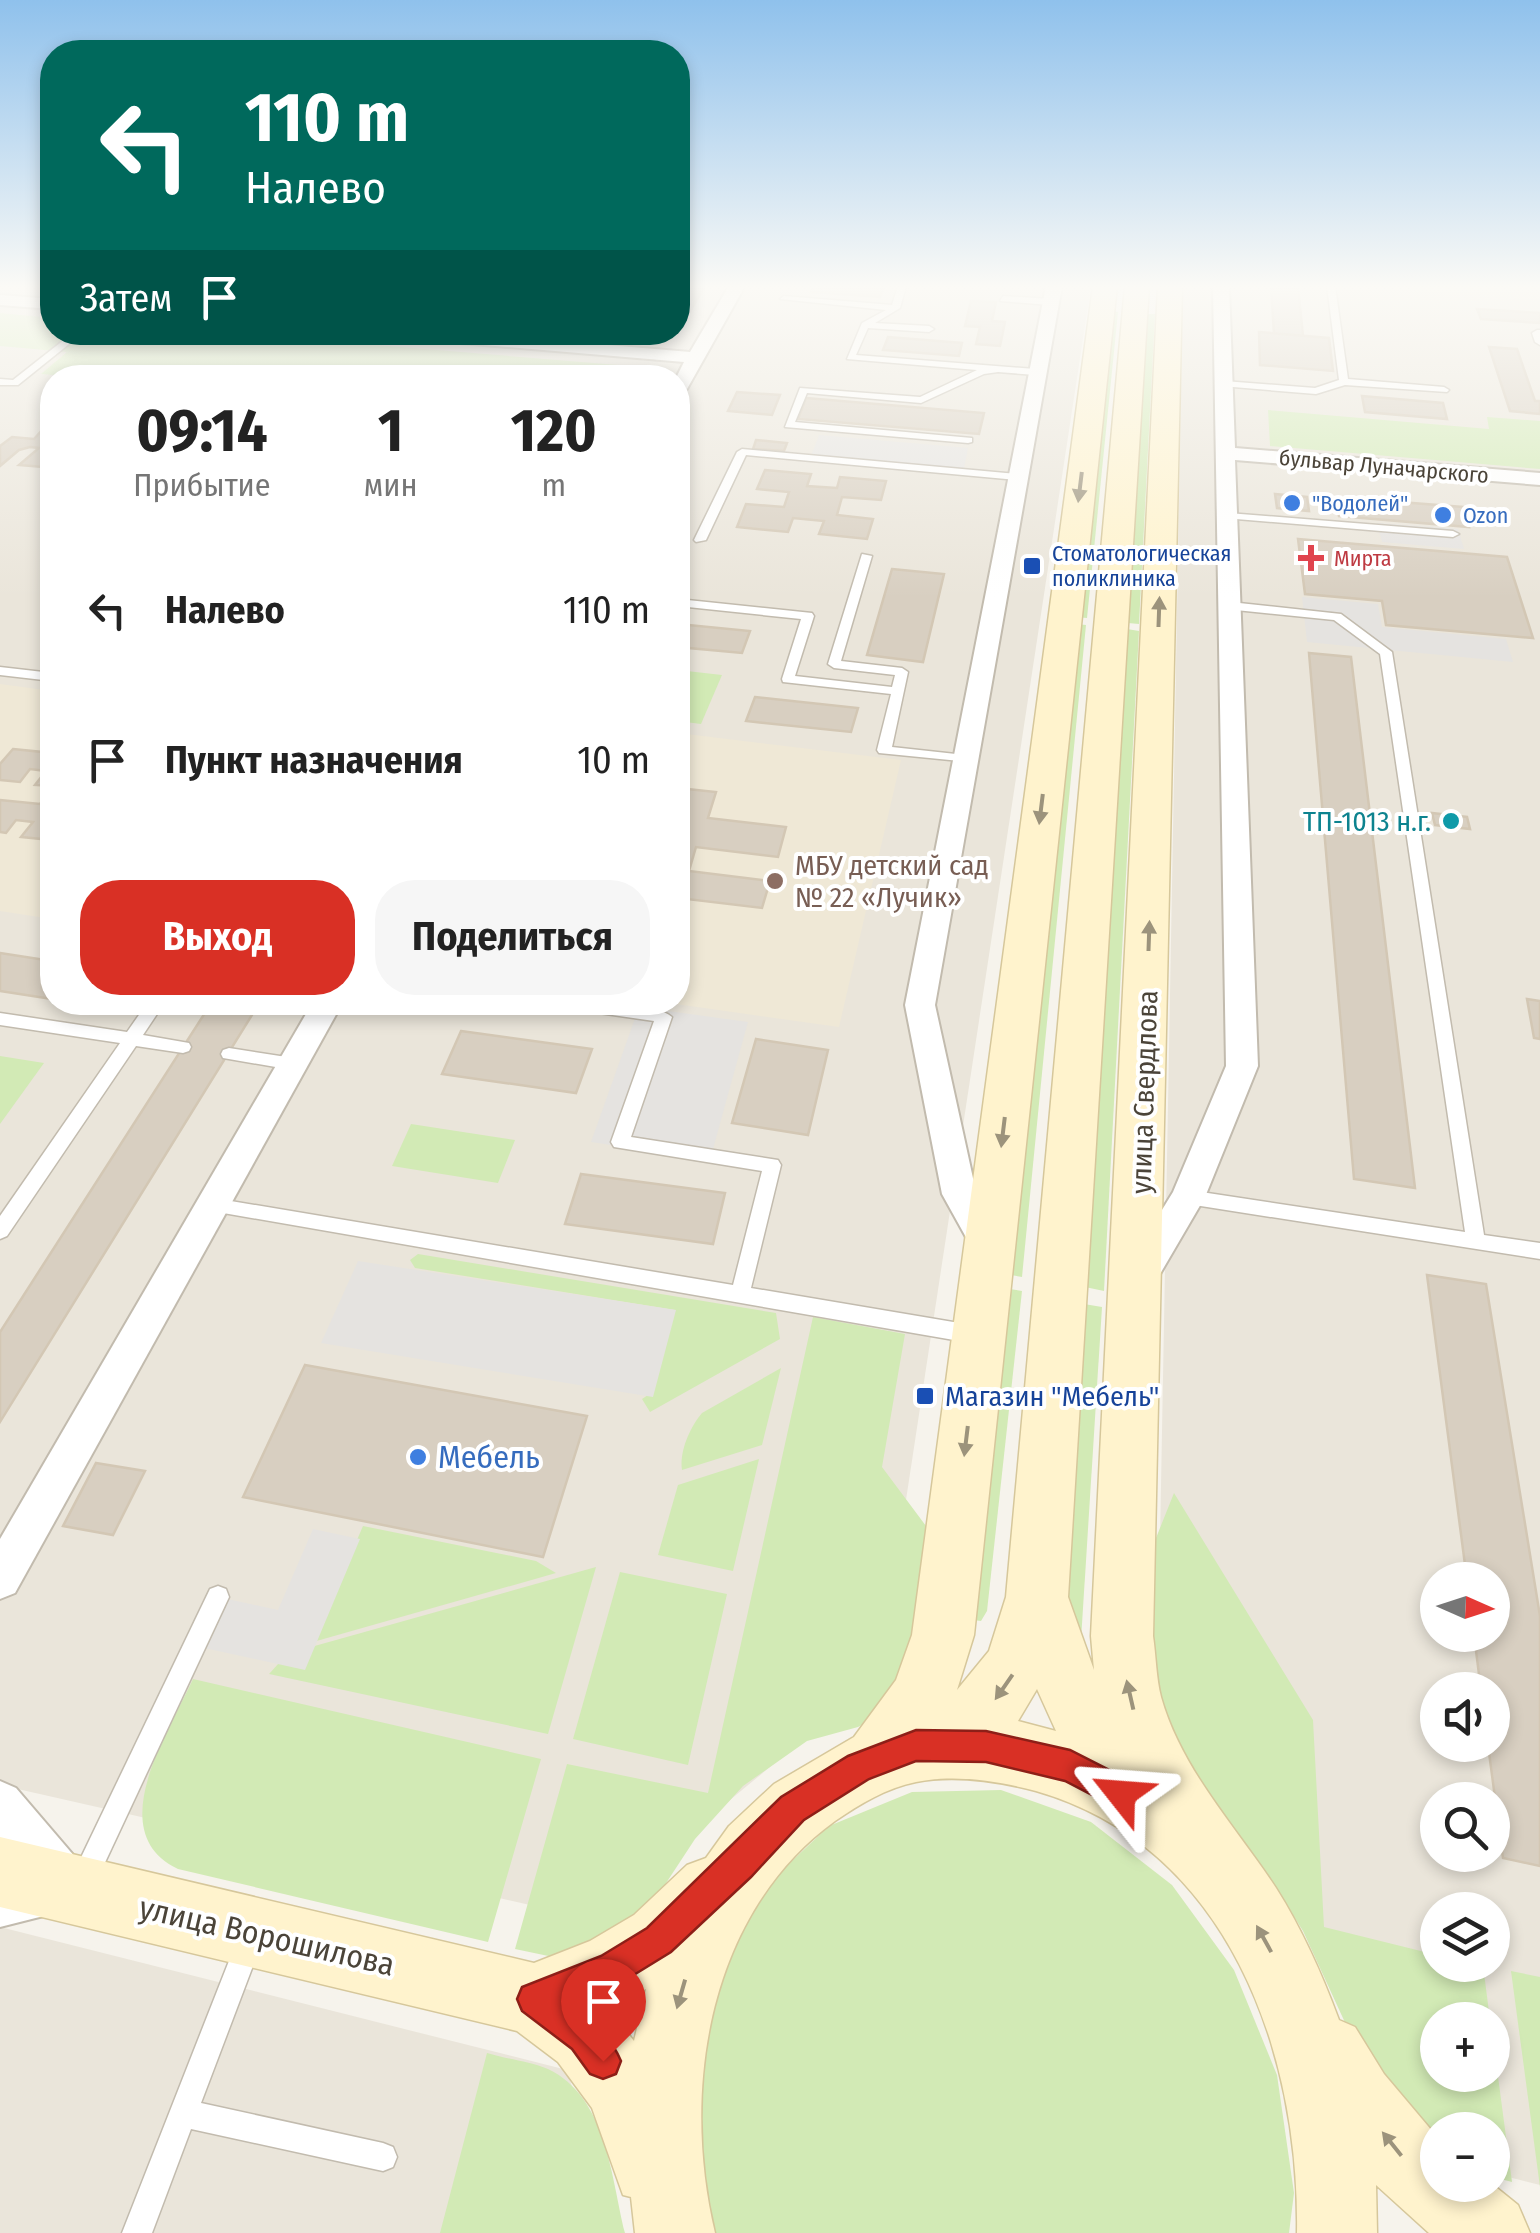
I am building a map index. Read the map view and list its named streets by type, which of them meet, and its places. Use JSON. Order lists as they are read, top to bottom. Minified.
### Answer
{"streets":{"main road":["улица Свердлова","улица Ворошилова"],"street":["бульвар Луначарского"]},"places":{"other":["\"Водолей\"","Ozon","ТП-1013 н.г.","МБУ детский сад № 22 «Лучик»","Мебель"],"health":["Мирта"],"transit":["Стоматологическая поликлиника","Магазин \"Мебель\""]},"north":"right","page":{"turn":["110 m","Налево"],"then":"Затем","eta":["09:14","Прибытие","1","мин","120","m"],"list":[{"name":"Налево","value":"110 m"},{"name":"Пункт назначения","value":"10 m"}],"buttons":["Выход","Поделиться"],"map_buttons":["+","−"]}}
